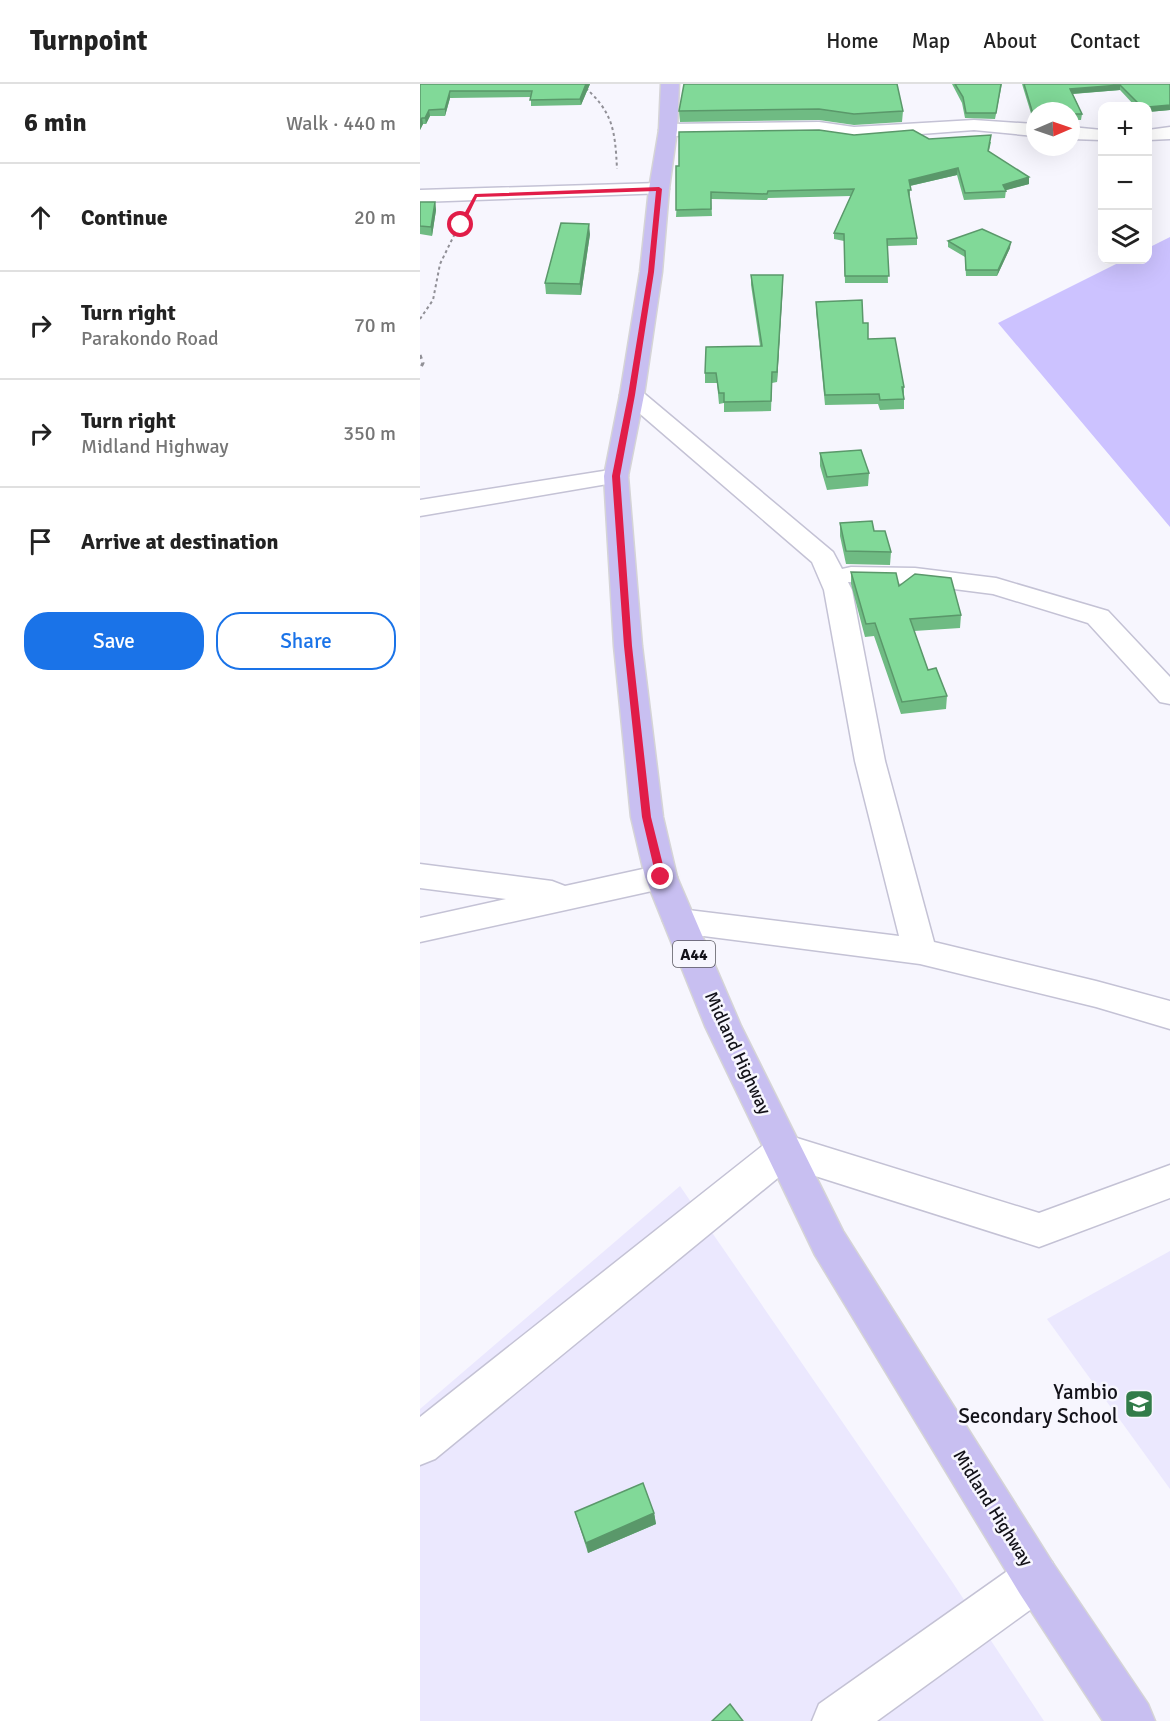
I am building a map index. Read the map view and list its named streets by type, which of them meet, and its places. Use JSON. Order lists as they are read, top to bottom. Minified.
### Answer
{"streets":{"main road":["A44","Midland Highway"]},"places":{"school or university":["Yambio Secondary School"]},"north":"right","page":{"header":"Turnpoint","nav":["Home","Map","About","Contact"],"heading":["6 min","Walk · 440 m"],"map_buttons":["+","−"],"list":[["Continue","20 m"],["Turn right","Parakondo Road","70 m"],["Turn right","Midland Highway","350 m"],"Arrive at destination"],"buttons":["Save","Share"]}}
